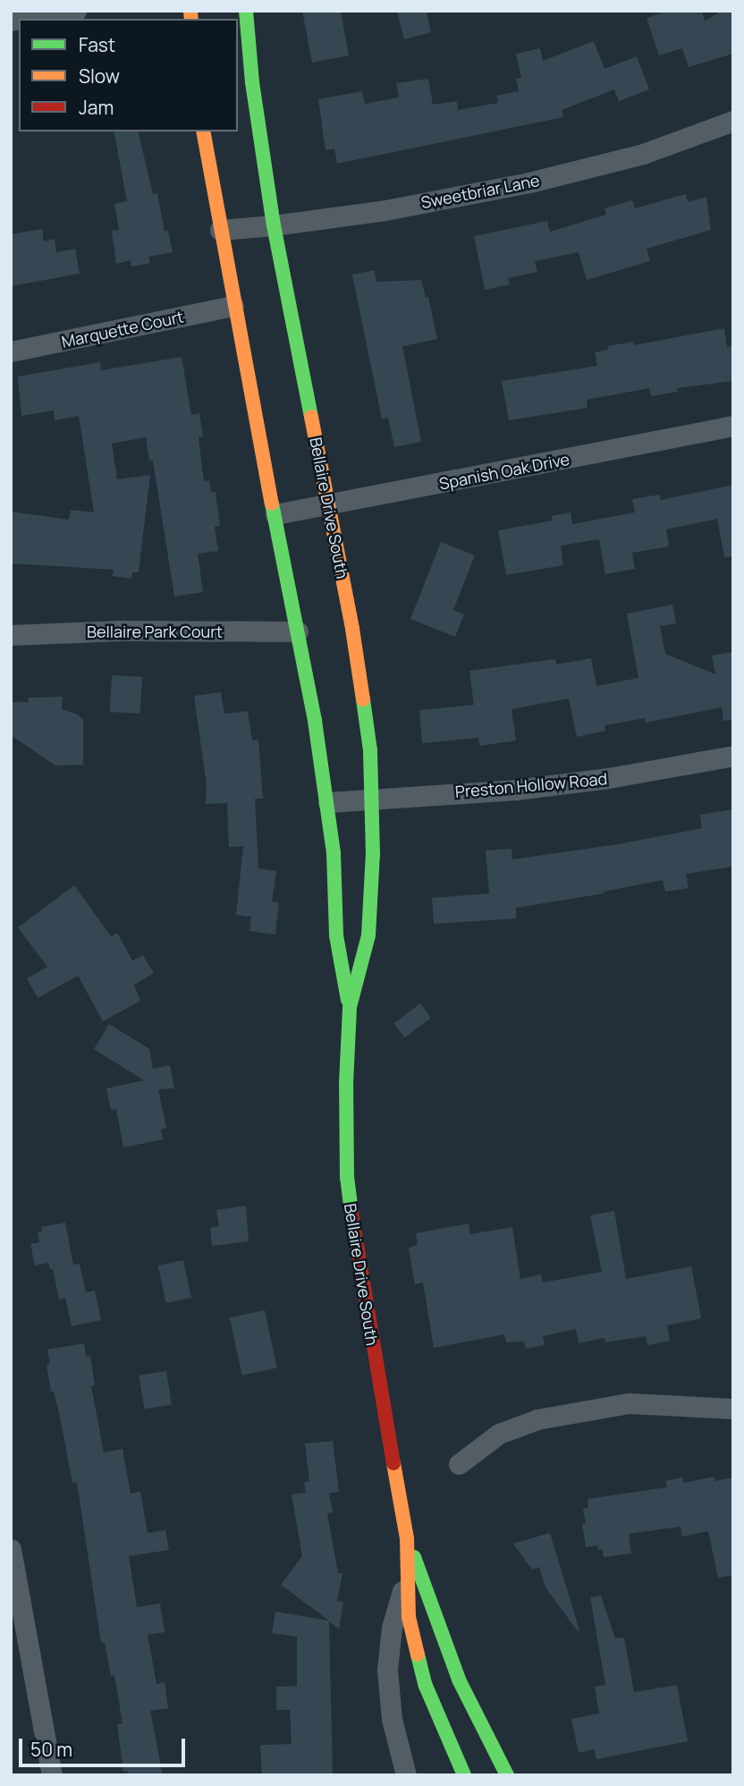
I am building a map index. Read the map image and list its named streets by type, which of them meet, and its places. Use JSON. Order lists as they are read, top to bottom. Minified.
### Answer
{"streets":{"main road":["Bellaire Drive South"],"street":["Sweetbriar Lane","Marquette Court","Spanish Oak Drive","Bellaire Park Court","Preston Hollow Road"]},"crossings":[["Sweetbriar Lane","Bellaire Drive South"],["Marquette Court","Bellaire Drive South"],["Spanish Oak Drive","Bellaire Drive South"],["Bellaire Drive South","Bellaire Park Court"],["Bellaire Drive South","Preston Hollow Road"]],"legend":["Fast","Slow","Jam"],"scale_bar":"50 m"}
